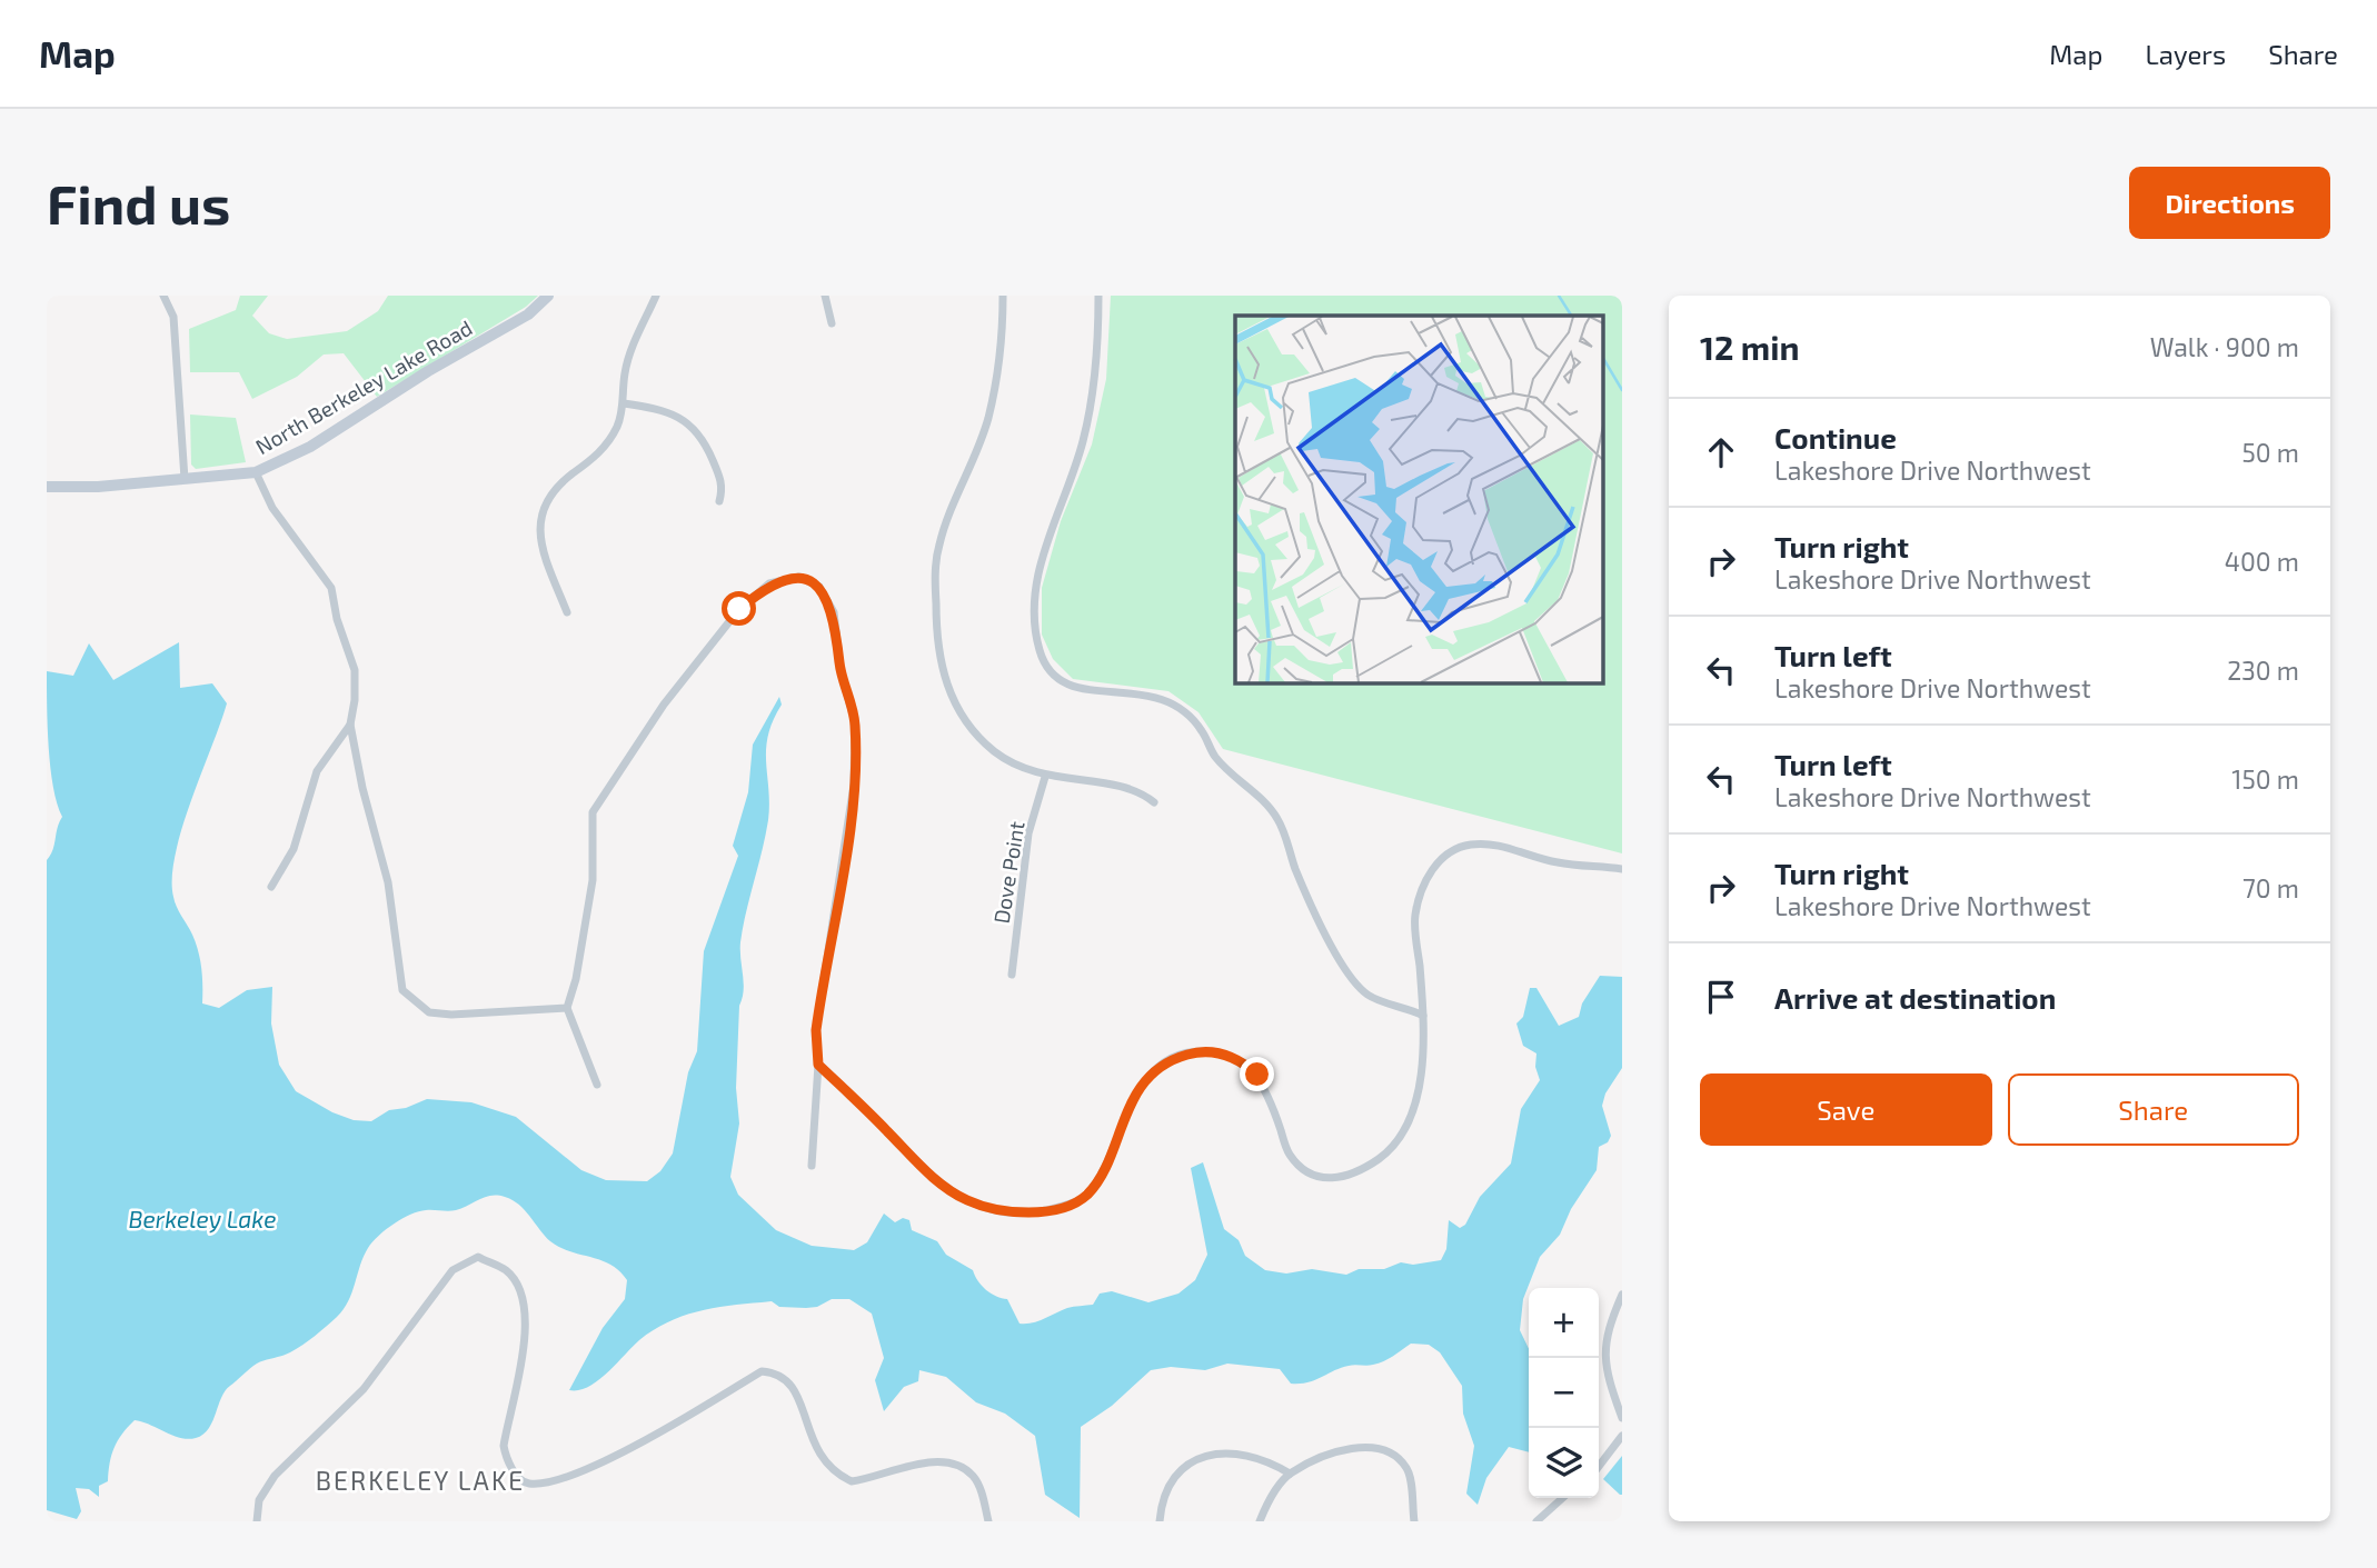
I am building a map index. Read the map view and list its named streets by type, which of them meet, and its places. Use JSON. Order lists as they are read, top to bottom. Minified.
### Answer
{"streets":{"street":["North Berkeley Lake Road","Dove Point"]},"districts":["BERKELEY LAKE"],"water":["Berkeley Lake"],"page":{"header":"Map","nav":["Map","Layers","Share"],"buttons":["Directions",["Save","Share"]],"title":"Find us","heading":["12 min","Walk · 900 m"],"list":[["Continue","Lakeshore Drive Northwest","50 m"],["Turn right","Lakeshore Drive Northwest","400 m"],["Turn left","Lakeshore Drive Northwest","230 m"],["Turn left","Lakeshore Drive Northwest","150 m"],["Turn right","Lakeshore Drive Northwest","70 m"],"Arrive at destination"],"map_buttons":["+","−"]}}
